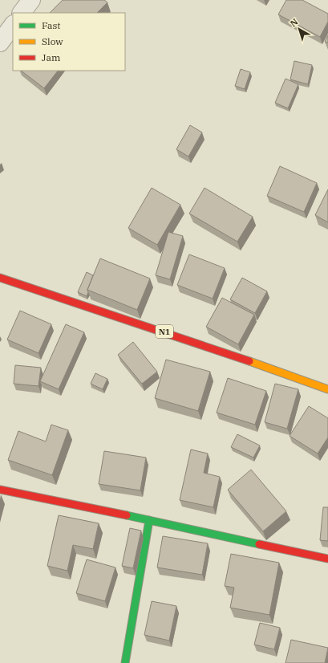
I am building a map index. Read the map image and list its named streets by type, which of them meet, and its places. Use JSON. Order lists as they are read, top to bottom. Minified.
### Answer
{"streets":{"street":["N1"]},"legend":["Fast","Slow","Jam"],"north":"top left"}
